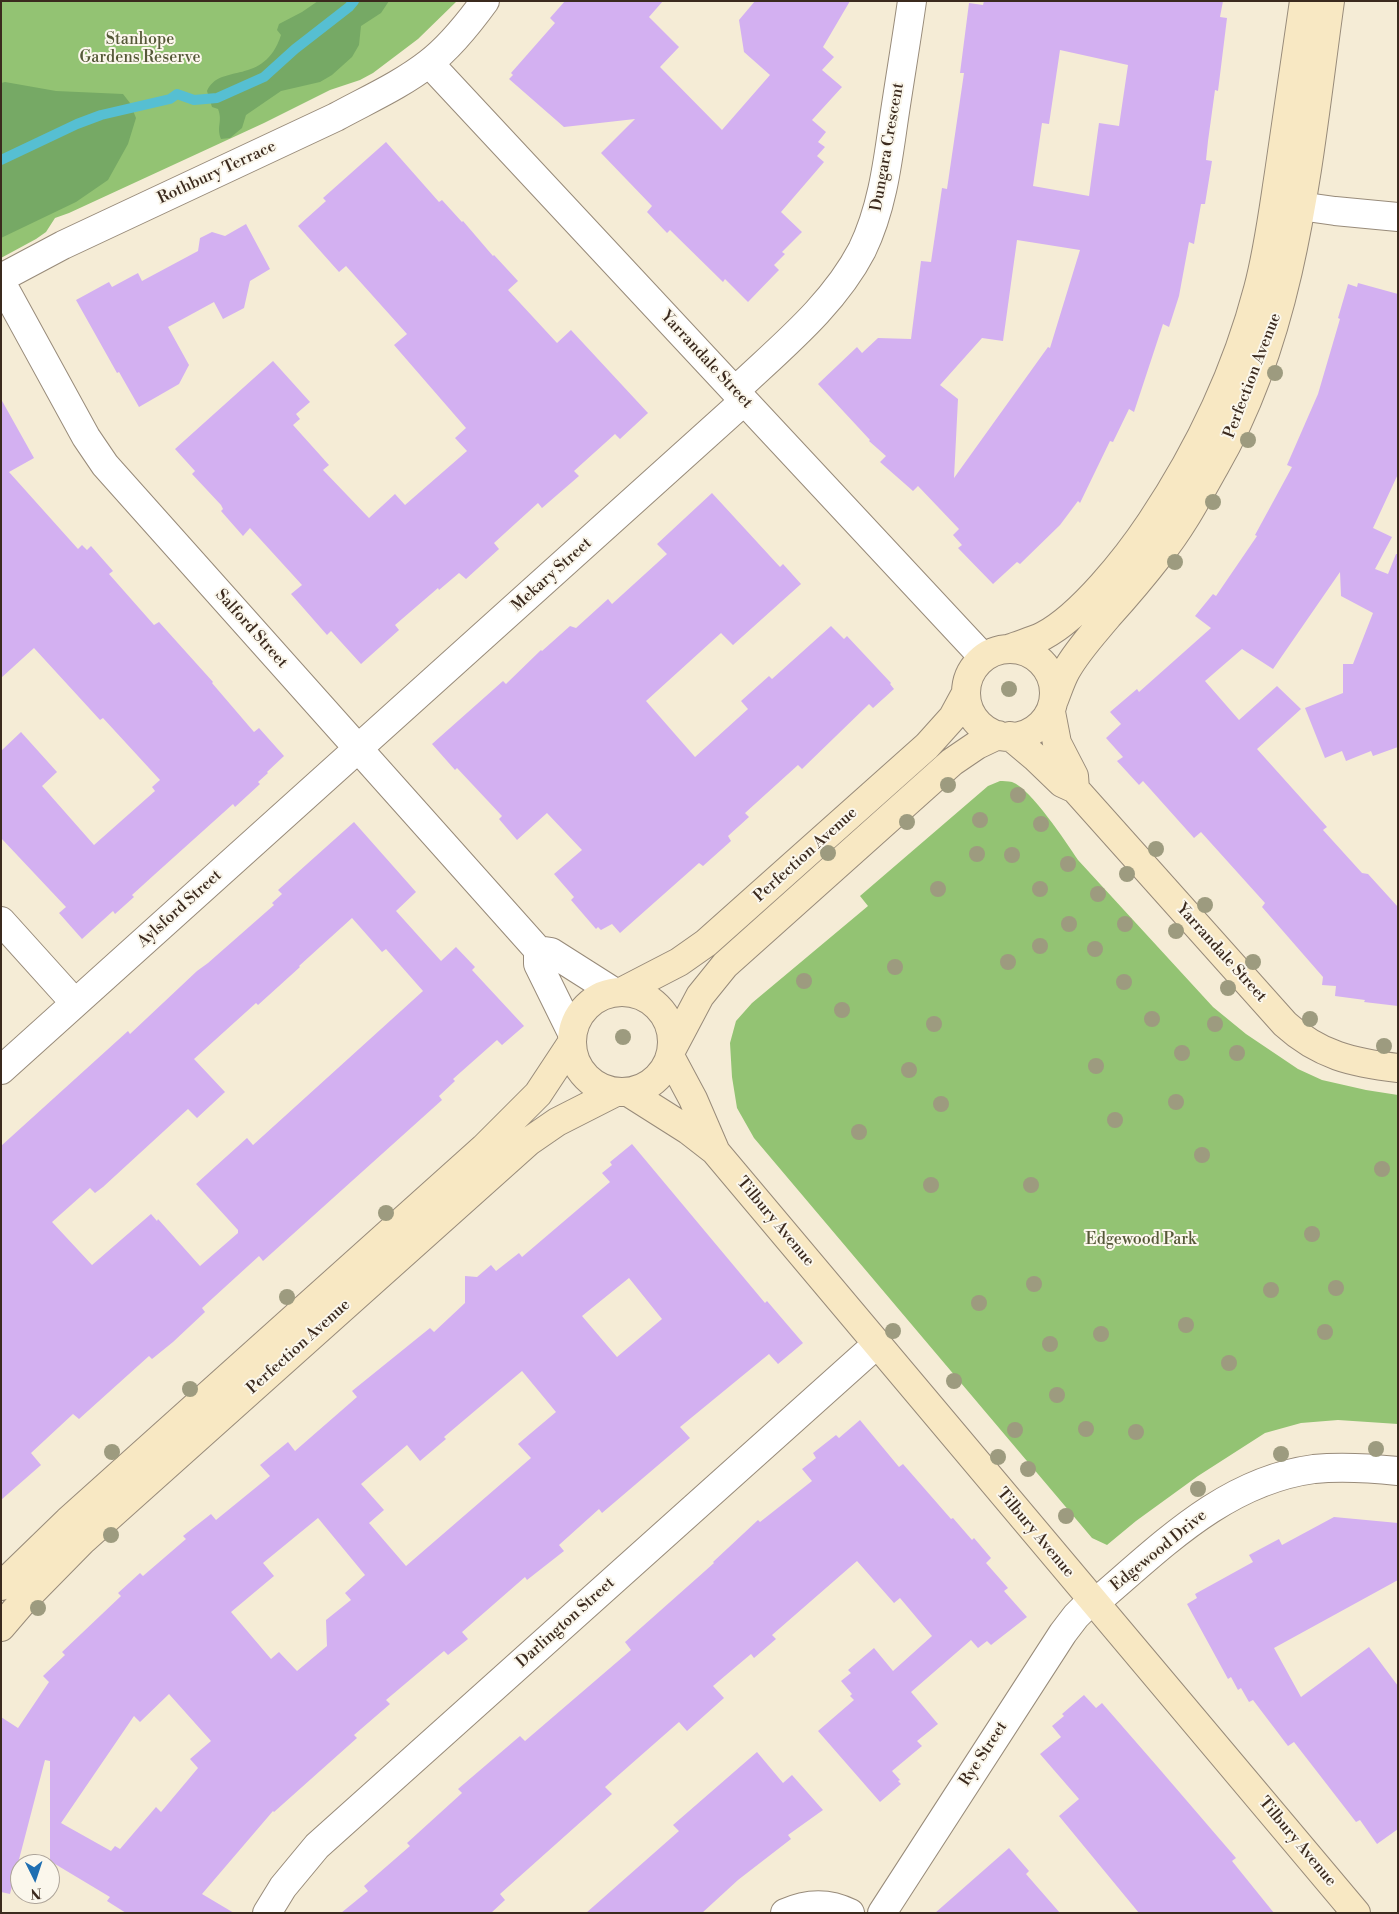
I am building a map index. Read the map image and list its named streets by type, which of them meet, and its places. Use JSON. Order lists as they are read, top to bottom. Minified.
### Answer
{"streets":{"main road":["Yarrandale Street","Perfection Avenue","Tilbury Avenue"],"street":["Dungara Crescent","Rothbury Terrace","Mekary Street","Salford Street","Aylsford Street","Edgewood Drive","Darlington Street","Rye Street"]},"crossings":[["Dungara Crescent","Yarrandale Street"],["Dungara Crescent","Mekary Street"],["Rothbury Terrace","Yarrandale Street"],["Yarrandale Street","Perfection Avenue"],["Yarrandale Street","Mekary Street"],["Perfection Avenue","Salford Street"],["Perfection Avenue","Tilbury Avenue"],["Mekary Street","Salford Street"],["Mekary Street","Aylsford Street"],["Salford Street","Aylsford Street"],["Salford Street","Tilbury Avenue"],["Tilbury Avenue","Edgewood Drive"],["Tilbury Avenue","Darlington Street"],["Tilbury Avenue","Rye Street"],["Edgewood Drive","Rye Street"]],"parks":["Stanhope Gardens Reserve","Edgewood Park"],"north":"bottom"}
